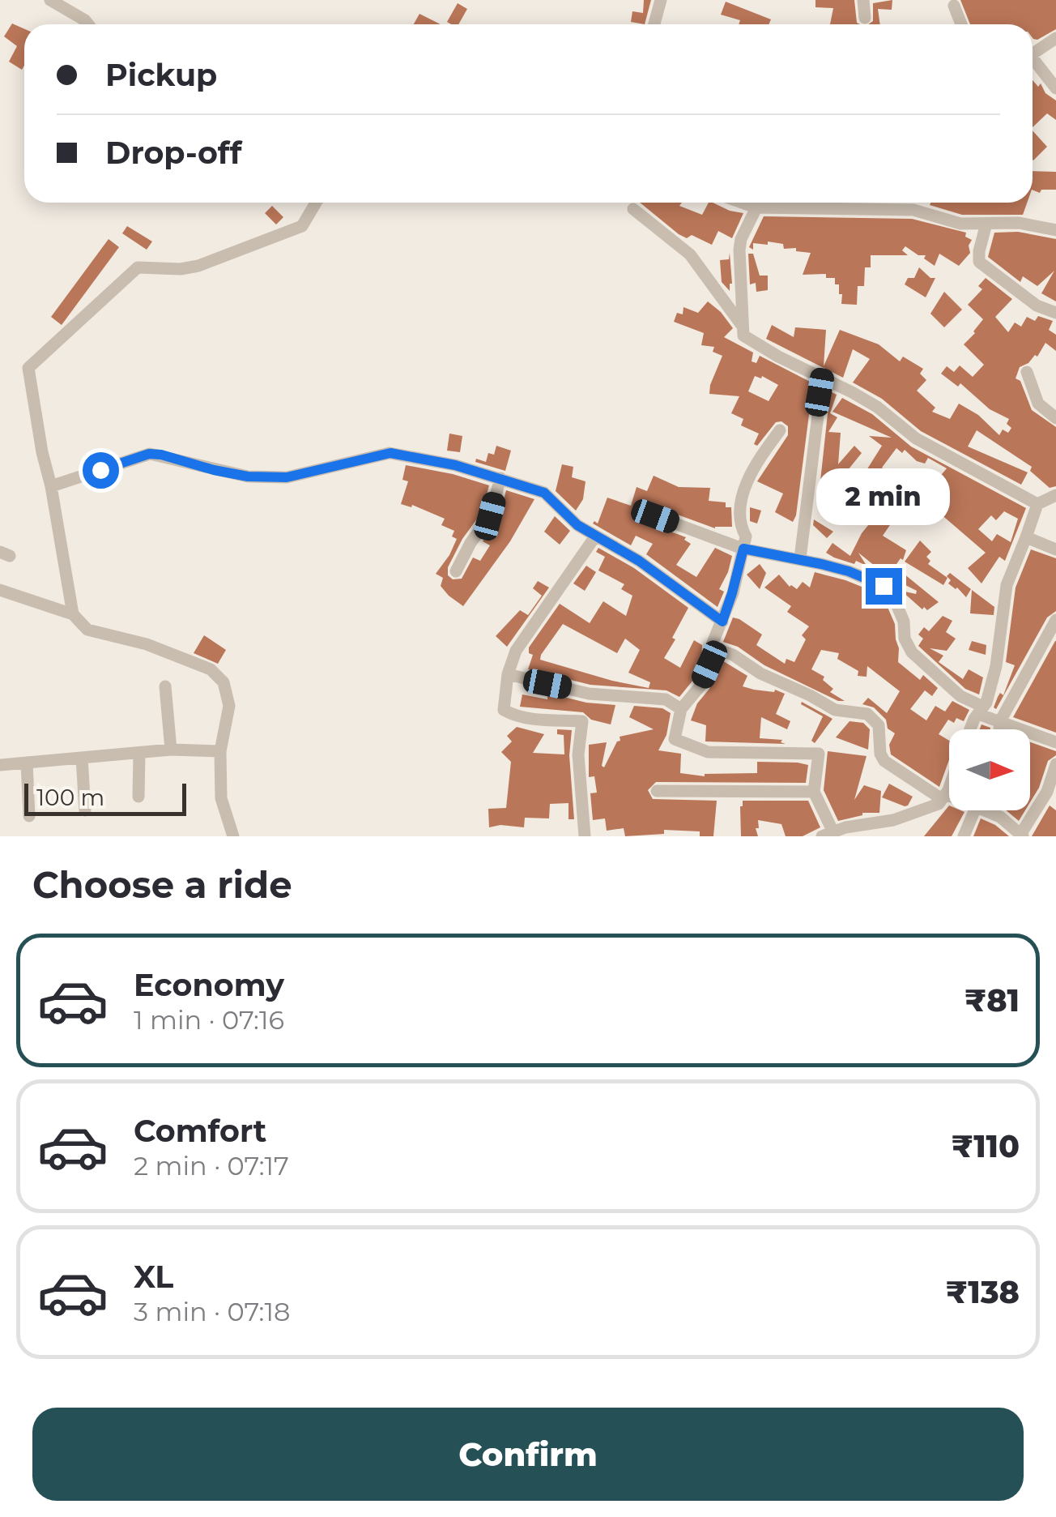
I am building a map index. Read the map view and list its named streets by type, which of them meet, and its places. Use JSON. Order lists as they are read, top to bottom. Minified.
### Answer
{"scale_bar":"100 m","north":"right","page":{"banner":["Pickup","Drop-off"],"bubble":"2 min","scale":"100 m","heading":"Choose a ride","list":[{"name":"Economy","note":"1 min · 07:16","value":"₹81"},{"name":"Comfort","note":"2 min · 07:17","value":"₹110"},{"name":"XL","note":"3 min · 07:18","value":"₹138"}],"buttons":"Confirm"}}
